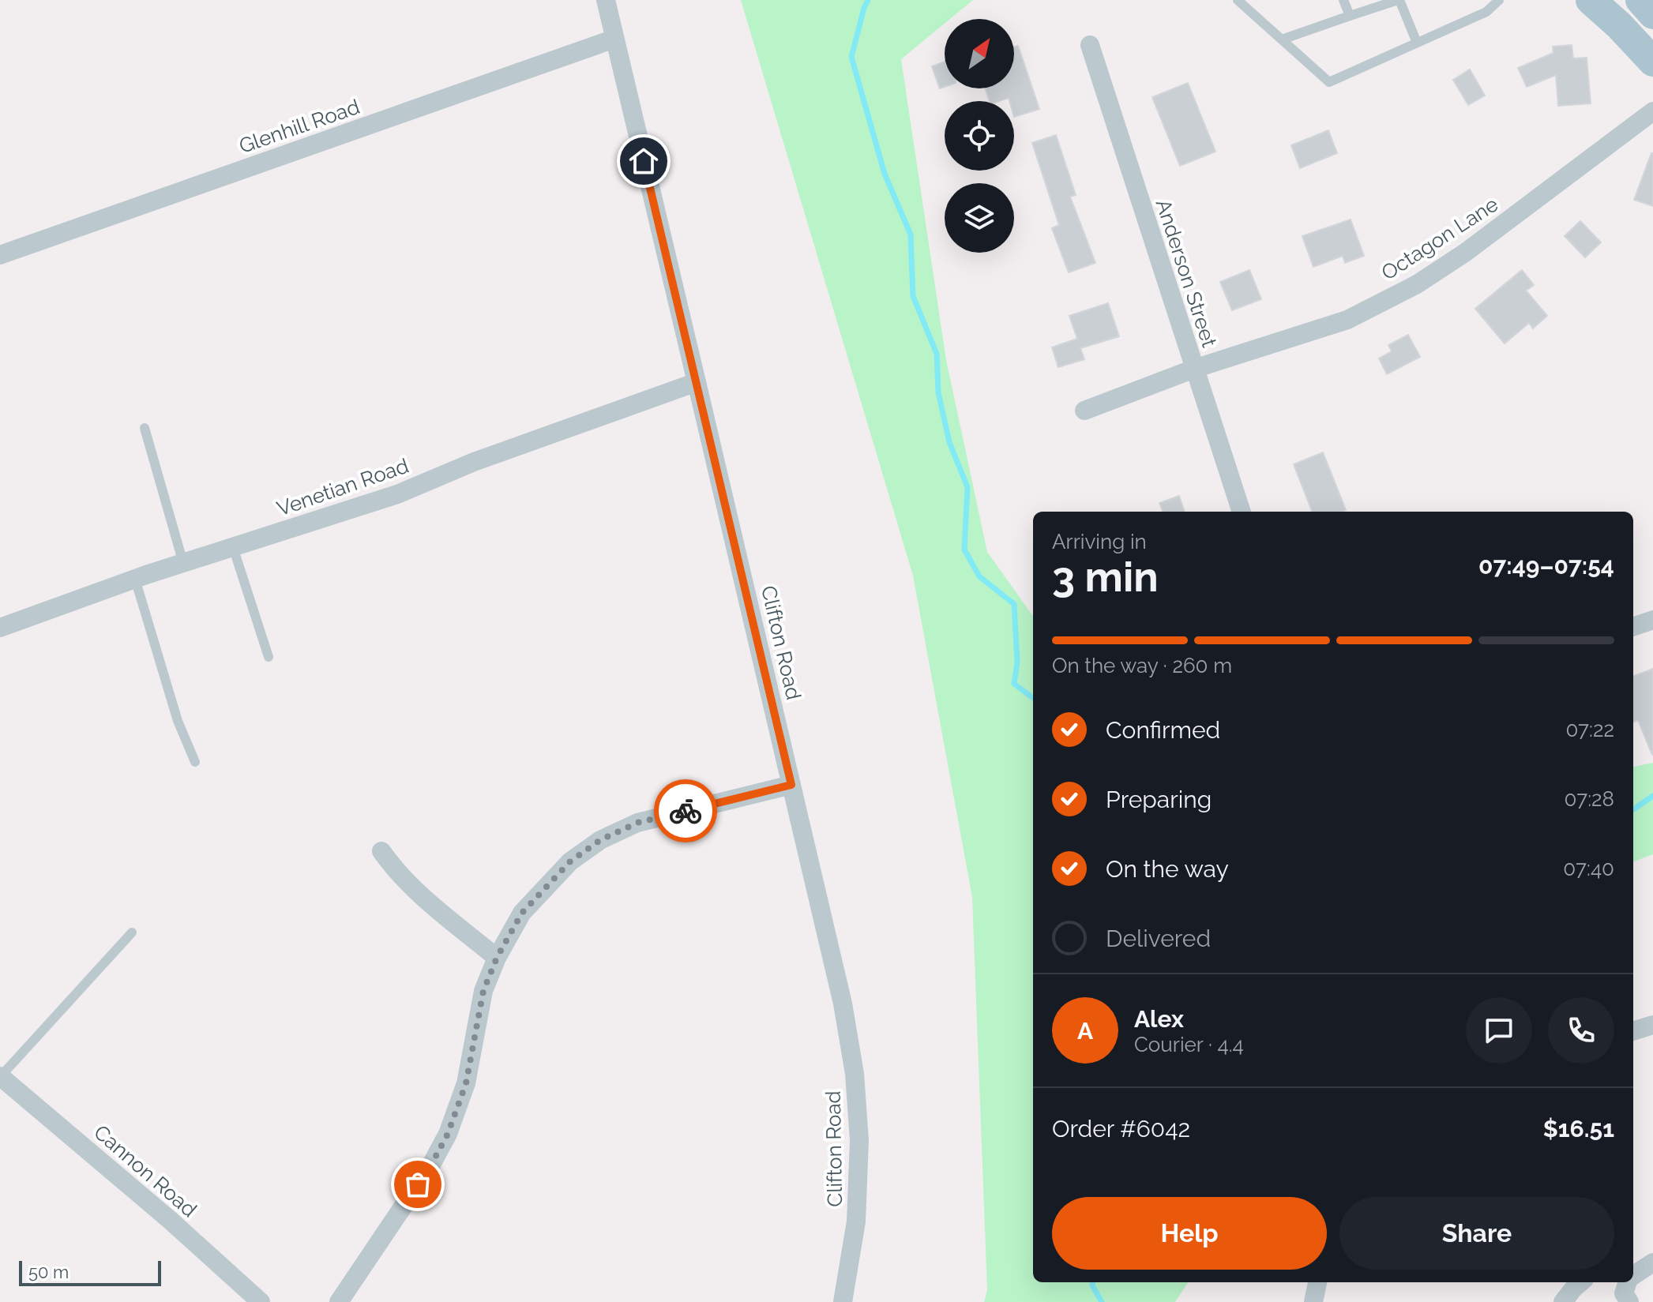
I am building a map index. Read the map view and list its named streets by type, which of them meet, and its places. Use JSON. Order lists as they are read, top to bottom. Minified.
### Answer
{"streets":{"street":["Glenhill Road","Octagon Lane","Anderson Street","Venetian Road","Clifton Road","Cannon Road"]},"crossings":[["Glenhill Road","Clifton Road"],["Octagon Lane","Anderson Street"],["Venetian Road","Clifton Road"]],"scale_bar":"50 m","north":"top right","page":{"heading":["3 min","Arriving in","07:49–07:54"],"panel":["Alex","Courier · 4.4","Order #6042","$16.51"],"bar":"On the way · 260 m","list":[["Confirmed","07:22"],["Preparing","07:28"],["On the way","07:40"],"Delivered"],"round":"A","buttons":["Help","Share"],"scale":"50 m"}}
